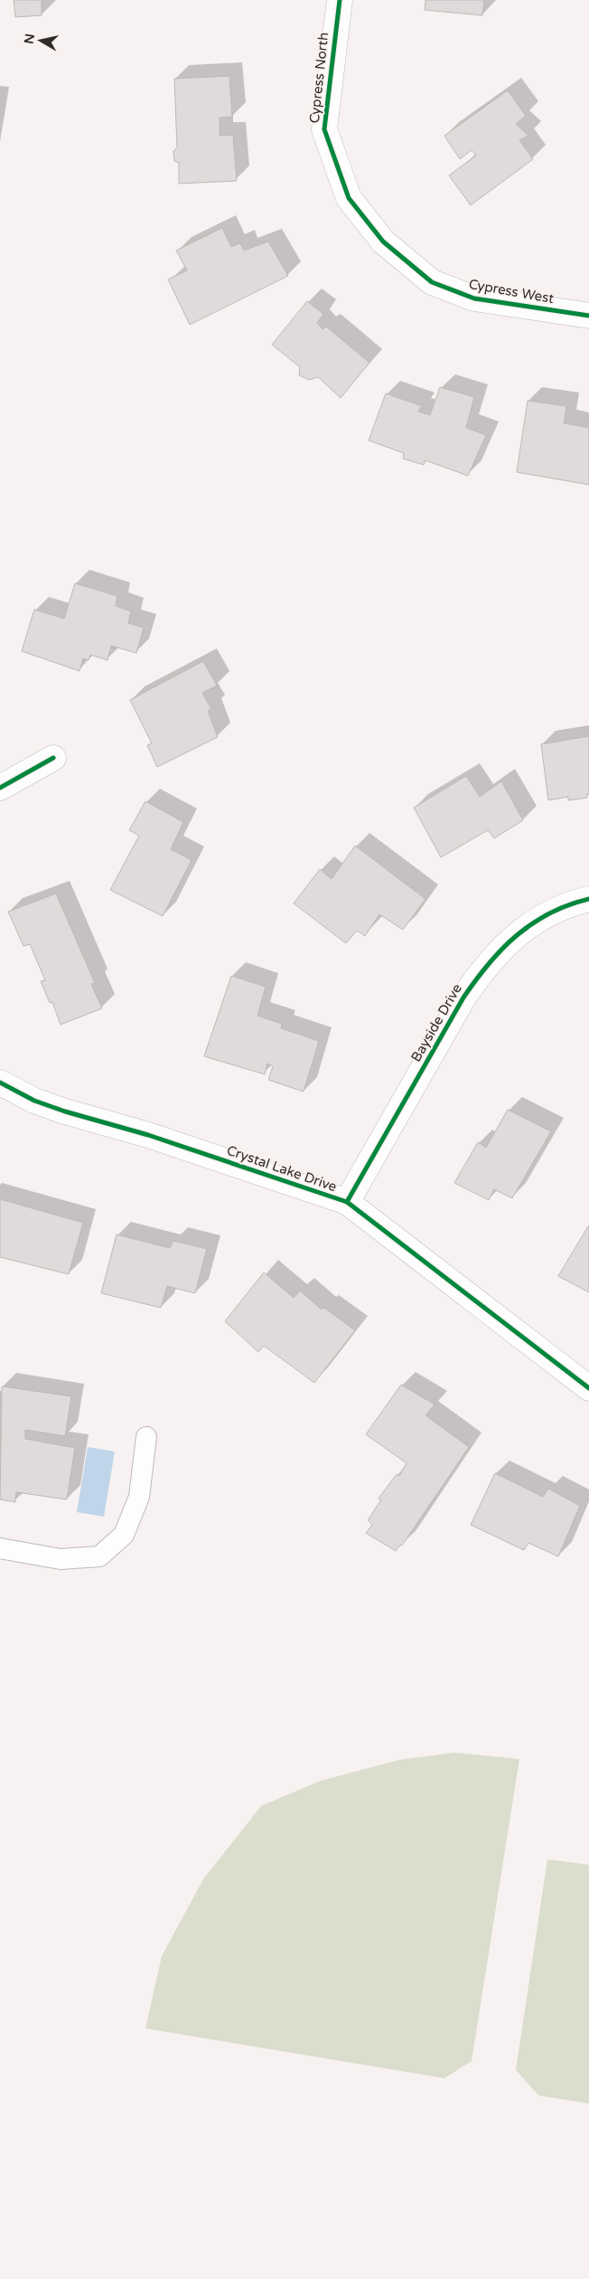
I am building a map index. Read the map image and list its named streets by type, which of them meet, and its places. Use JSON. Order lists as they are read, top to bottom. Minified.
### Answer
{"streets":{"street":["Cypress North","Cypress West","Bayside Drive","Crystal Lake Drive"]},"crossings":[["Cypress North","Cypress West"],["Bayside Drive","Crystal Lake Drive"]],"north":"left"}
